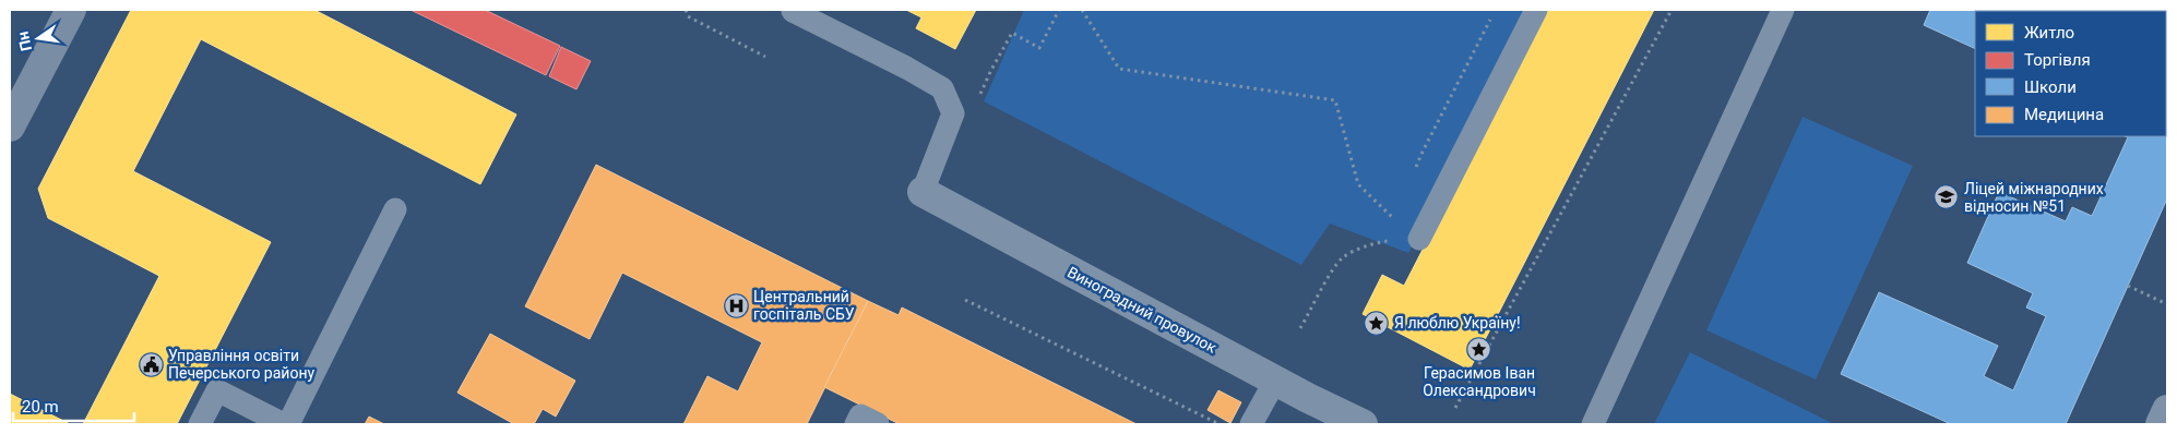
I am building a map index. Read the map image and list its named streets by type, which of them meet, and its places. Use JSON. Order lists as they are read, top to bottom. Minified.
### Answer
{"streets":{"street":["Виноградний провулок"]},"places":{"school or university":["Ліцей міжнародних відносин №51"],"hospital":["Центральний госпіталь СБУ"],"place":["Я люблю Україну!","Герасимов Іван Олександрович"],"public building":["Управління освіти Печерського району"]},"legend":["Житло","Торгівля","Школи","Медицина"],"scale_bar":"20 m","north":"left"}
